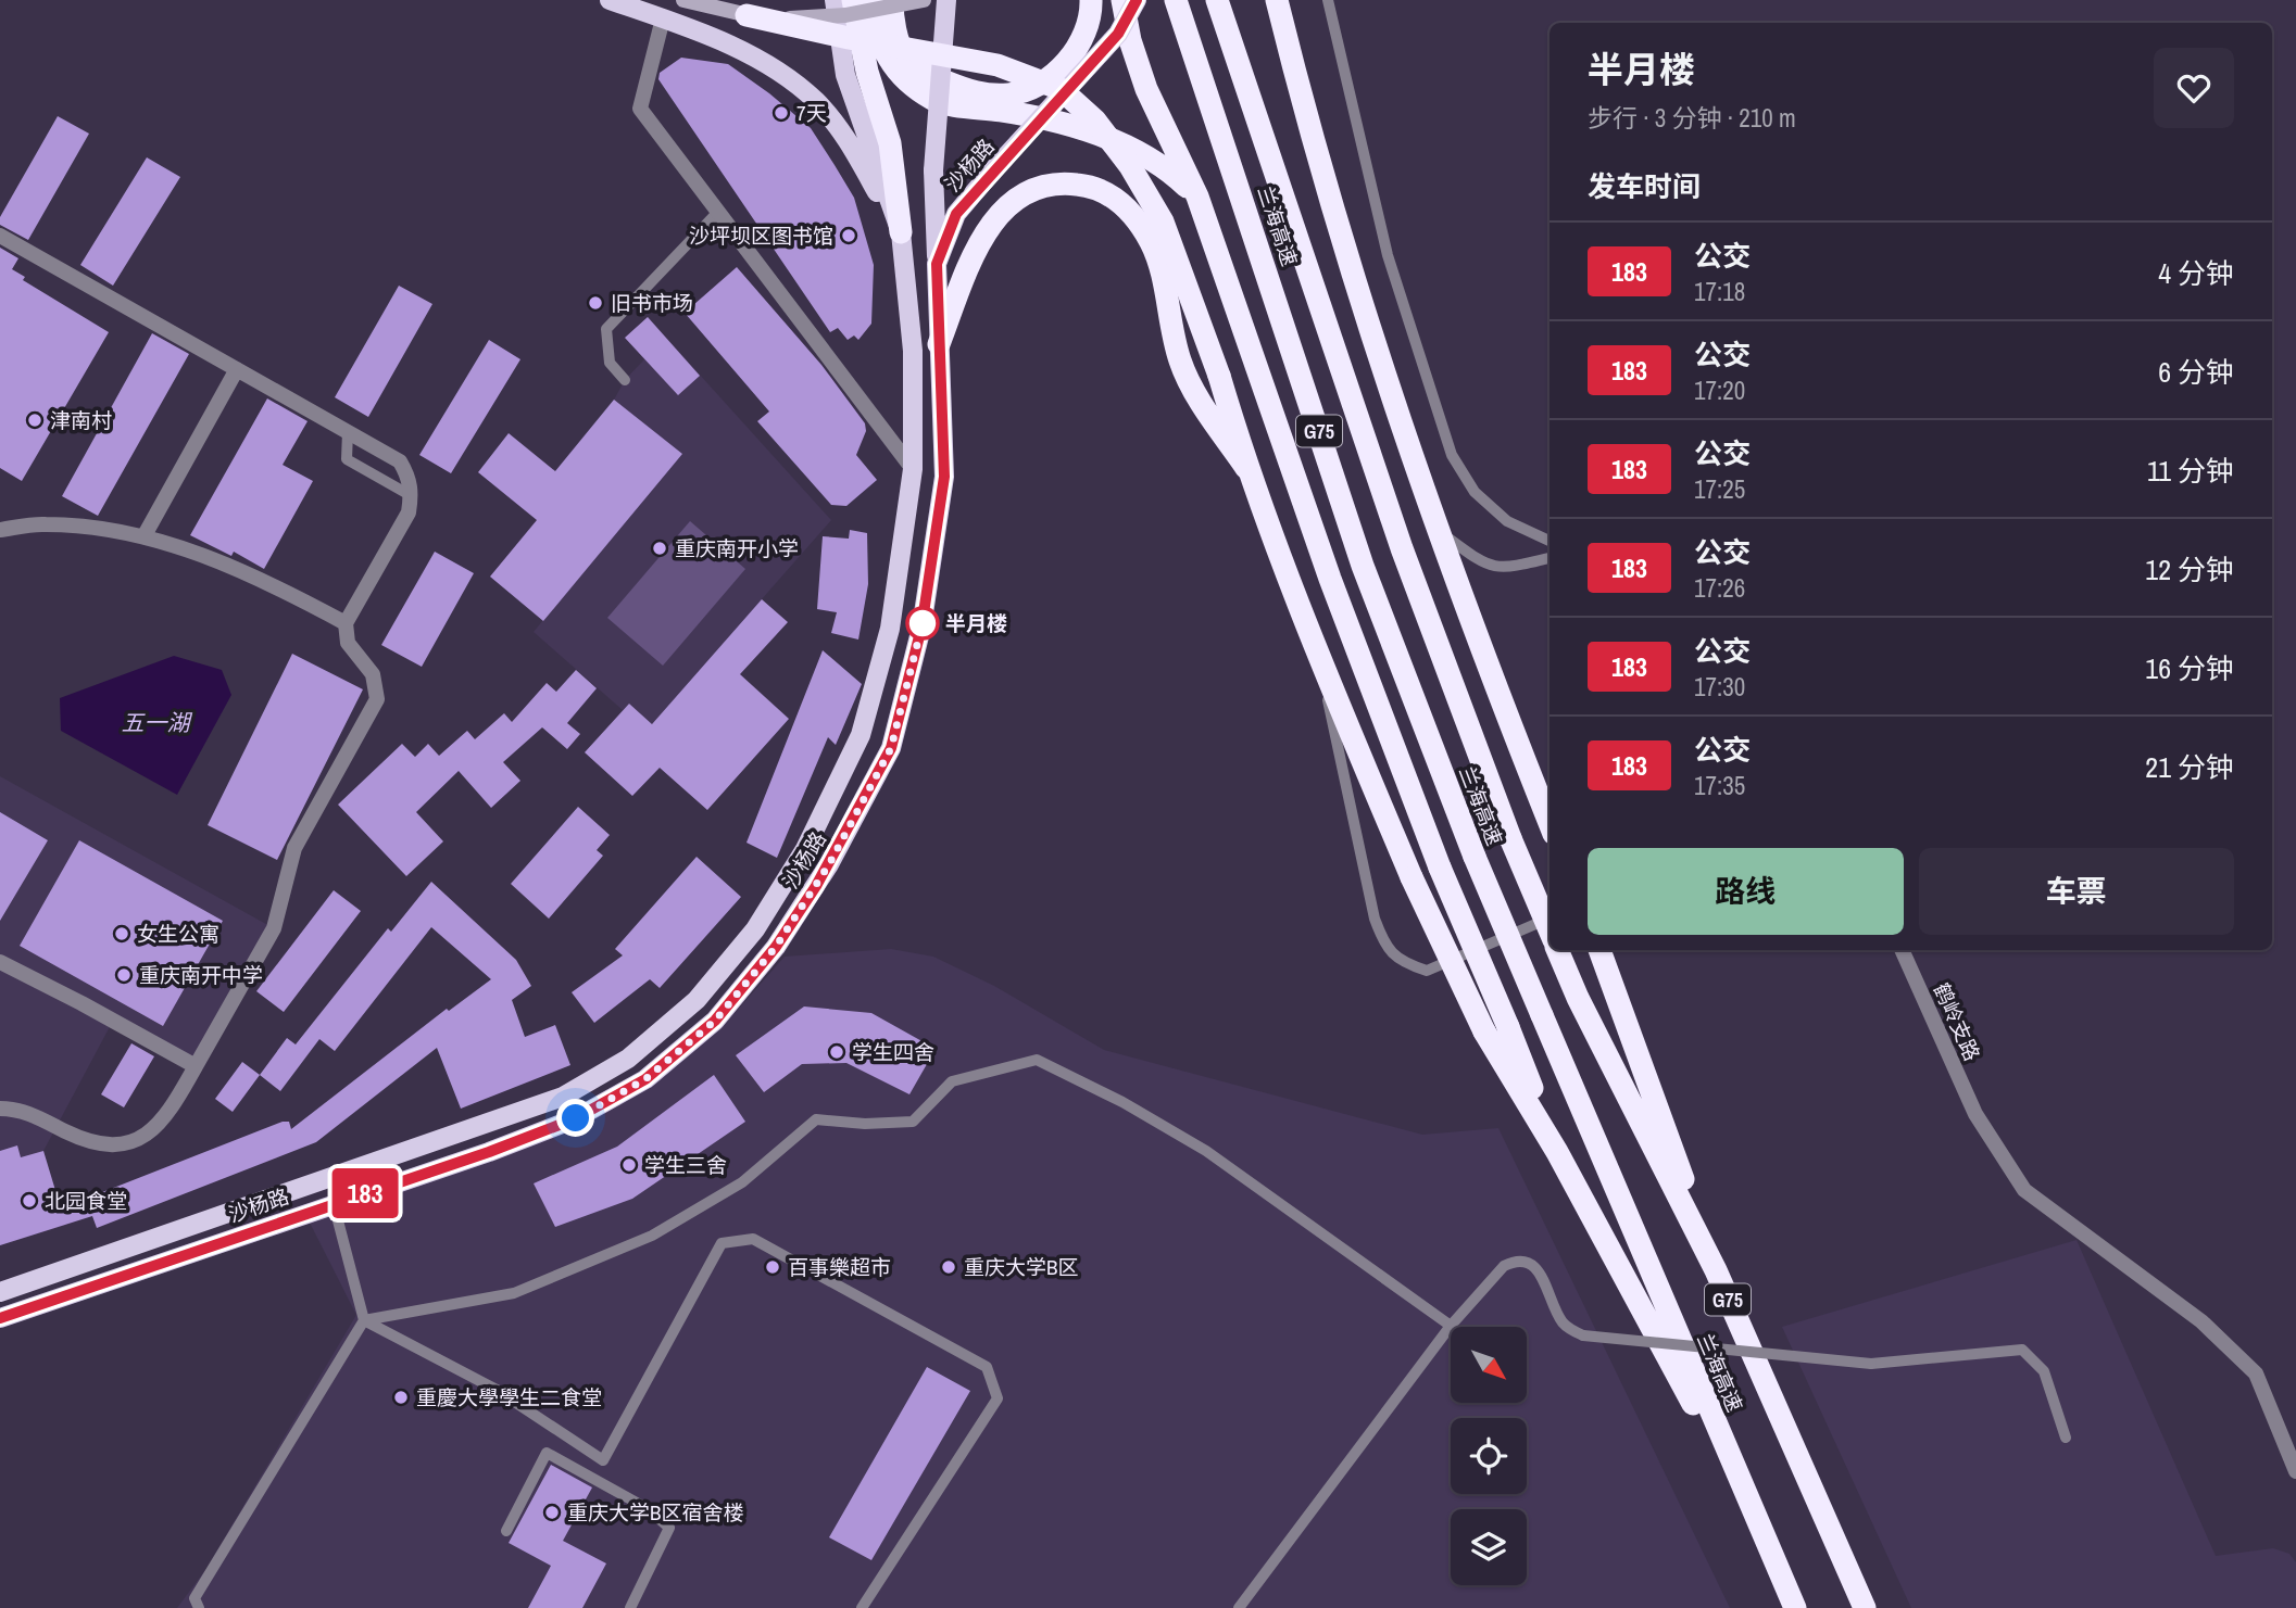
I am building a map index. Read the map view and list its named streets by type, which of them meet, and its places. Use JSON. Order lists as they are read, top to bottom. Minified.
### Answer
{"streets":{"highway":["兰海高速","G75"],"main road":["沙杨路"],"street":["鹤岭支路"]},"water":["五一湖"],"places":["7天","沙坪坝区图书馆","旧书市场","津南村","重庆南开小学","半月楼","女生公寓","重庆南开中学","学生四舍","学生三舍","北园食堂","百事樂超市","重庆大学B区","重慶大學學生二食堂","重庆大学B区宿舍楼"],"lines":["bus line 183"],"north":"bottom right","page":{"on_map":"183","heading":[["半月楼","步行 · 3 分钟 · 210 m"],"发车时间"],"list":[{"mark":"183","name":"公交","note":"17:18","value":"4 分钟"},{"mark":"183","name":"公交","note":"17:20","value":"6 分钟"},{"mark":"183","name":"公交","note":"17:25","value":"11 分钟"},{"mark":"183","name":"公交","note":"17:26","value":"12 分钟"},{"mark":"183","name":"公交","note":"17:30","value":"16 分钟"},{"mark":"183","name":"公交","note":"17:35","value":"21 分钟"}],"buttons":["路线","车票"]}}
